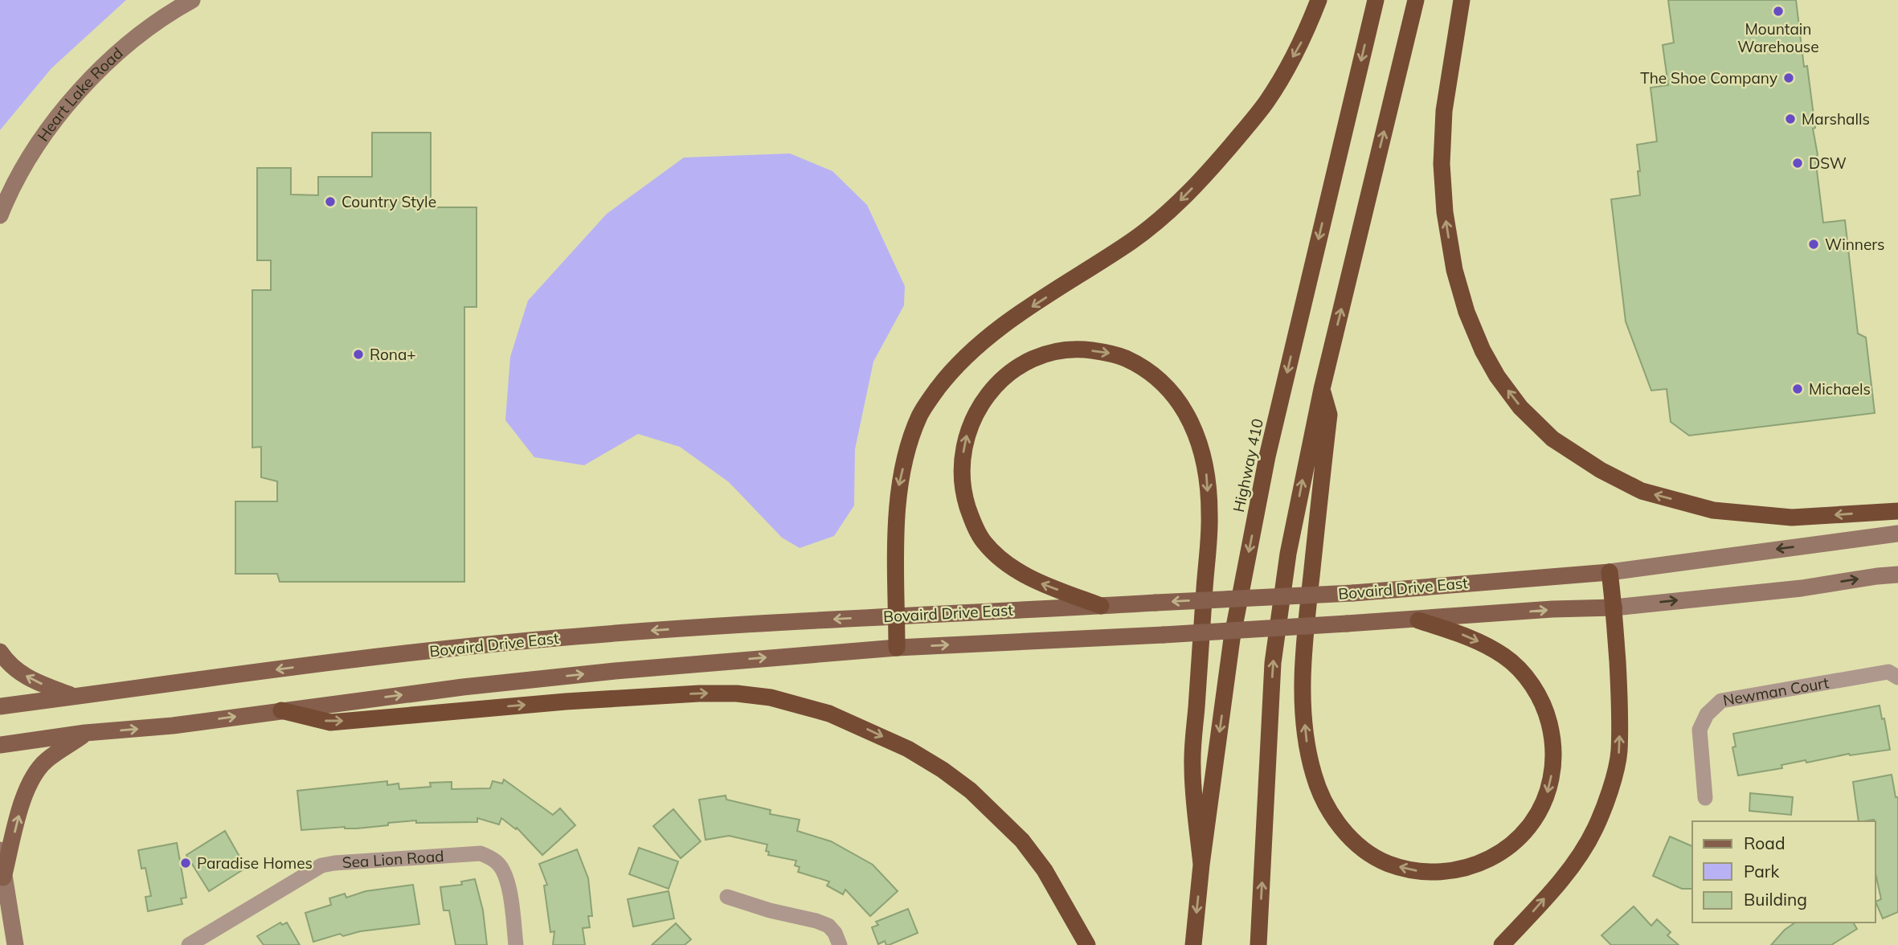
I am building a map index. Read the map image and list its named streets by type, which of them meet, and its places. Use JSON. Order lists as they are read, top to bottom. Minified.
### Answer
{"streets":{"highway":["Highway 410"],"main road":["Heart Lake Road","Bovaird Drive East"],"street":["Newman Court","Sea Lion Road"]},"places":["Mountain Warehouse","The Shoe Company","Marshalls","DSW","Country Style","Winners","Rona+","Michaels","Paradise Homes"],"legend":["Road","Park","Building"]}
